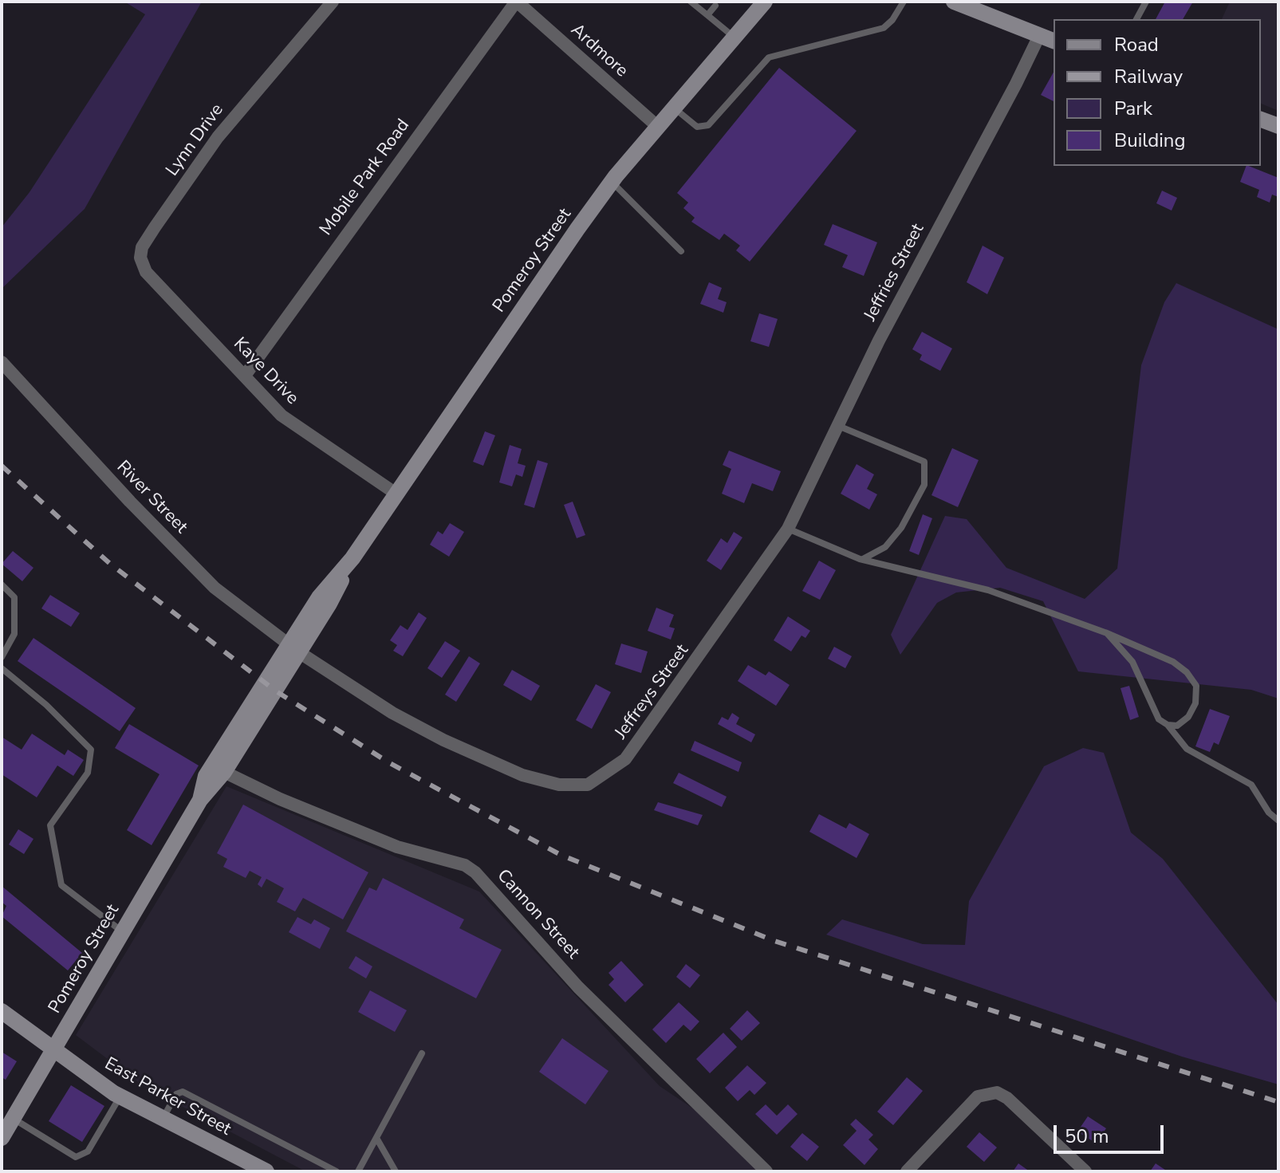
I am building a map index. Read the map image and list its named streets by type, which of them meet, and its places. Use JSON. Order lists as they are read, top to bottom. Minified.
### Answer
{"streets":{"street":["Ardmore","Lynn Drive","Mobile Park Road","Pomeroy Street","Jeffries Street","Kaye Drive","River Street","Jeffreys Street","Cannon Street","East Parker Street"]},"crossings":[["Ardmore","Mobile Park Road"],["Ardmore","Pomeroy Street"],["Lynn Drive","Kaye Drive"],["Mobile Park Road","Kaye Drive"],["Pomeroy Street","Kaye Drive"],["Pomeroy Street","River Street"],["Pomeroy Street","Cannon Street"],["Pomeroy Street","East Parker Street"],["Jeffries Street","Jeffreys Street"],["River Street","Jeffreys Street"]],"legend":["Road","Railway","Park","Building"],"scale_bar":"50 m"}
